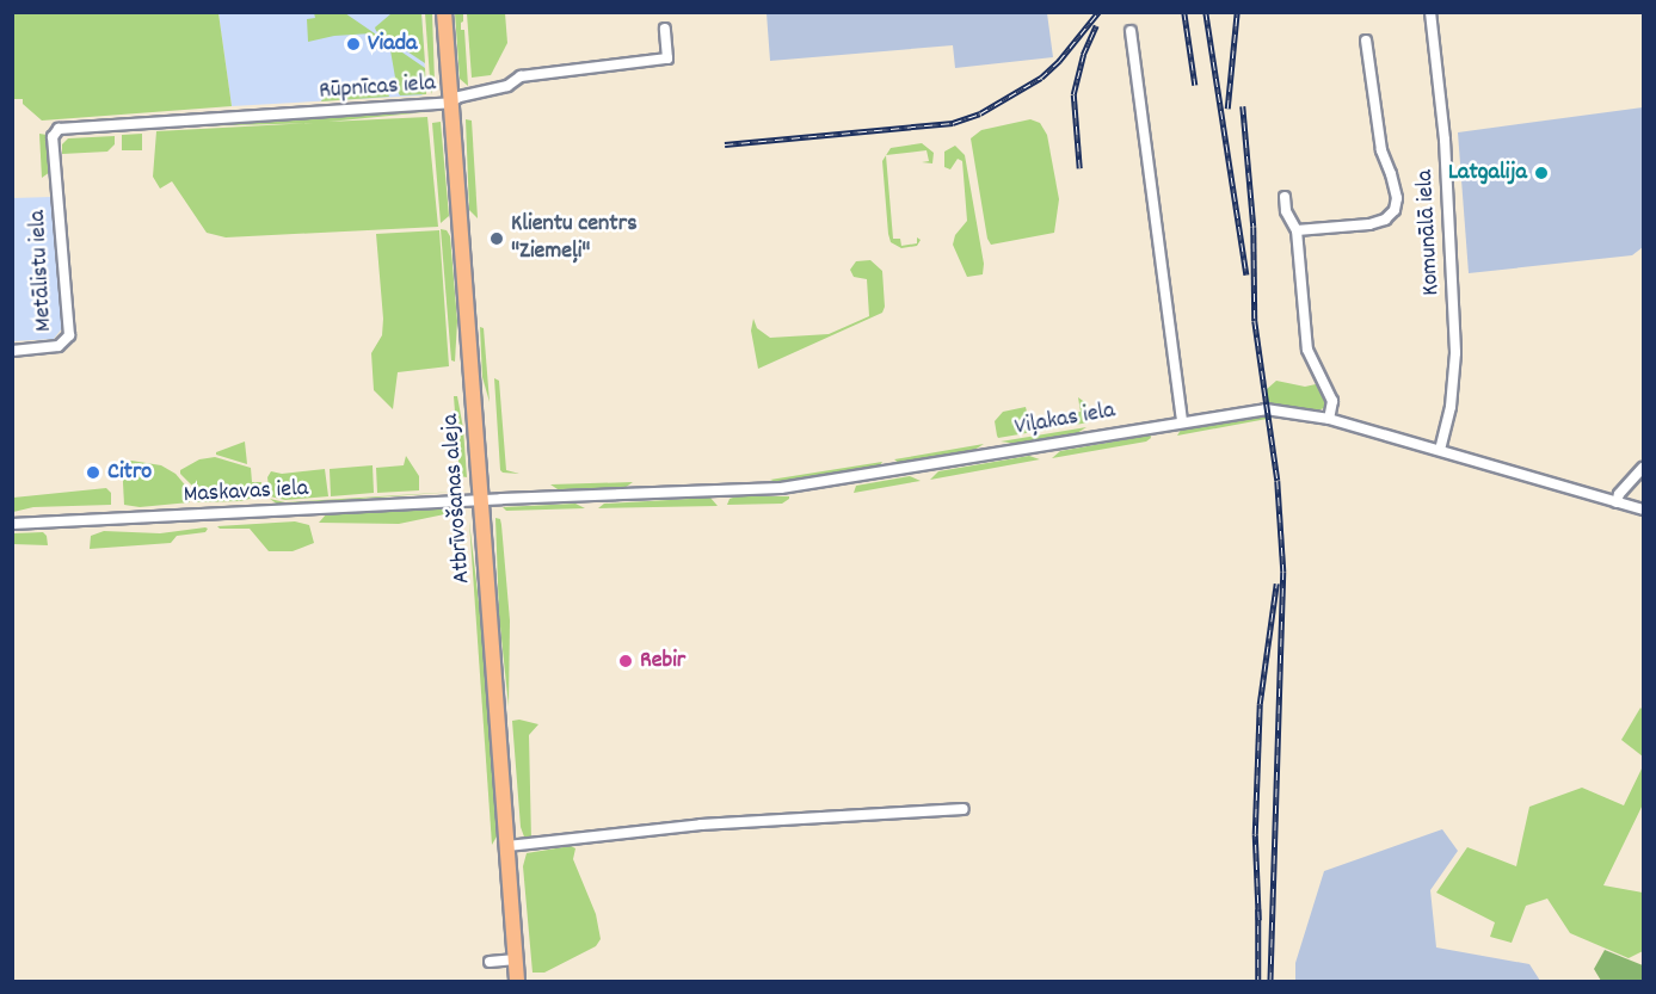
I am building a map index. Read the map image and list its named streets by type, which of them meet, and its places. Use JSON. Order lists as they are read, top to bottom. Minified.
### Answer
{"streets":{"main road":["Atbrīvošanas aleja"],"street":["Rūpnīcas iela","Komunālā iela","Metālistu iela","Viļakas iela","Maskavas iela"]},"crossings":[["Rūpnīcas iela","Metālistu iela"],["Rūpnīcas iela","Atbrīvošanas aleja"],["Komunālā iela","Viļakas iela"],["Viļakas iela","Maskavas iela"],["Viļakas iela","Atbrīvošanas aleja"],["Maskavas iela","Atbrīvošanas aleja"]],"places":["Viada","Latgalija","Klientu centrs \"Ziemeļi\"","Citro","Rebir"]}
